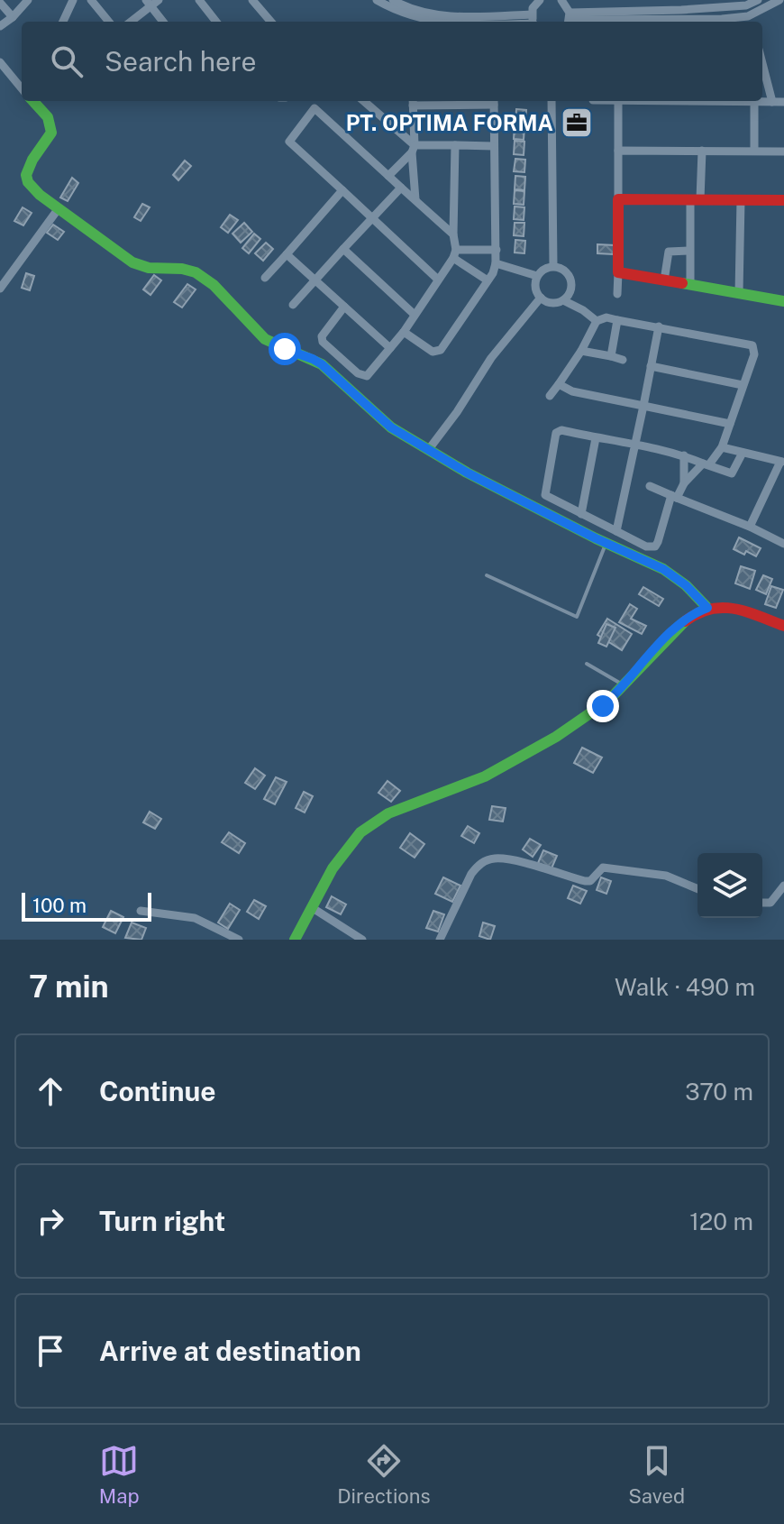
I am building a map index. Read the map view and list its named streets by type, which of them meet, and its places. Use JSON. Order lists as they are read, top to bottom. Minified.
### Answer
{"places":{"office":["PT. OPTIMA FORMA"]},"scale_bar":"100 m","page":{"search":"Search here","scale":"100 m","heading":["7 min","Walk · 490 m"],"list":[["Continue","370 m"],["Turn right","120 m"],"Arrive at destination"],"nav":["Map","Directions","Saved"]}}
